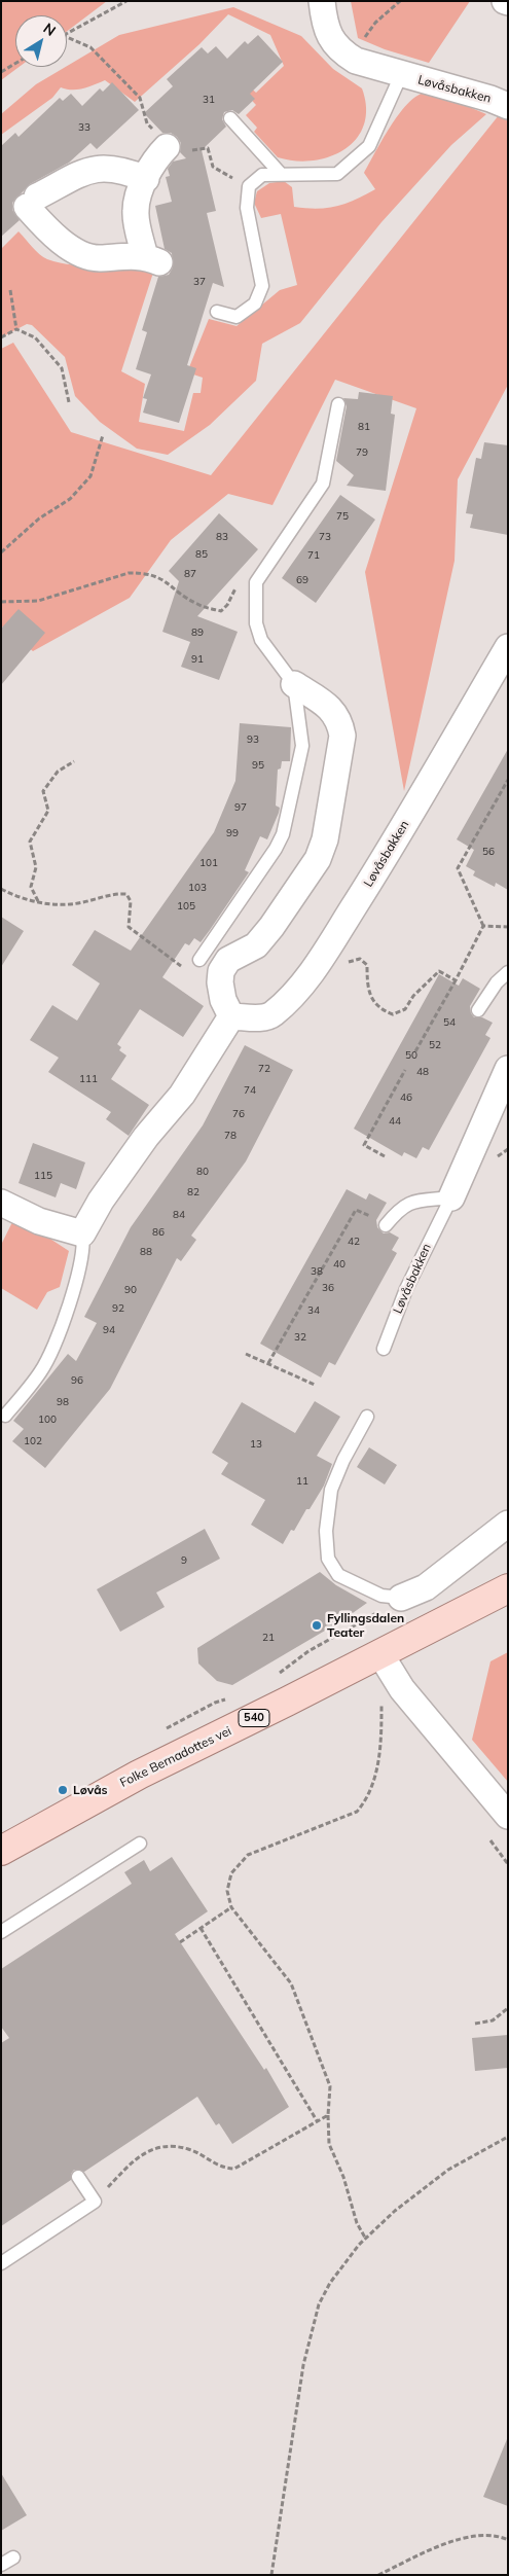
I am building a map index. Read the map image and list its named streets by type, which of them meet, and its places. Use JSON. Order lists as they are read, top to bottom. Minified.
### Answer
{"streets":{"main road":["540","Folke Bernadottes vei"],"street":["Løvåsbakken"]},"places":["Fyllingsdalen Teater","Løvås"],"house_numbers":["31","33","37","81","79","75","83","73","85","71","87","69","89","91","93","95","97","99","56","101","103","105","54","52","50","72","48","111","74","46","76","44","78","80","115","82","84","86","42","88","40","38","36","90","92","34","94","32","96","98","100","102","13","11","9","21"],"north":"top right"}
